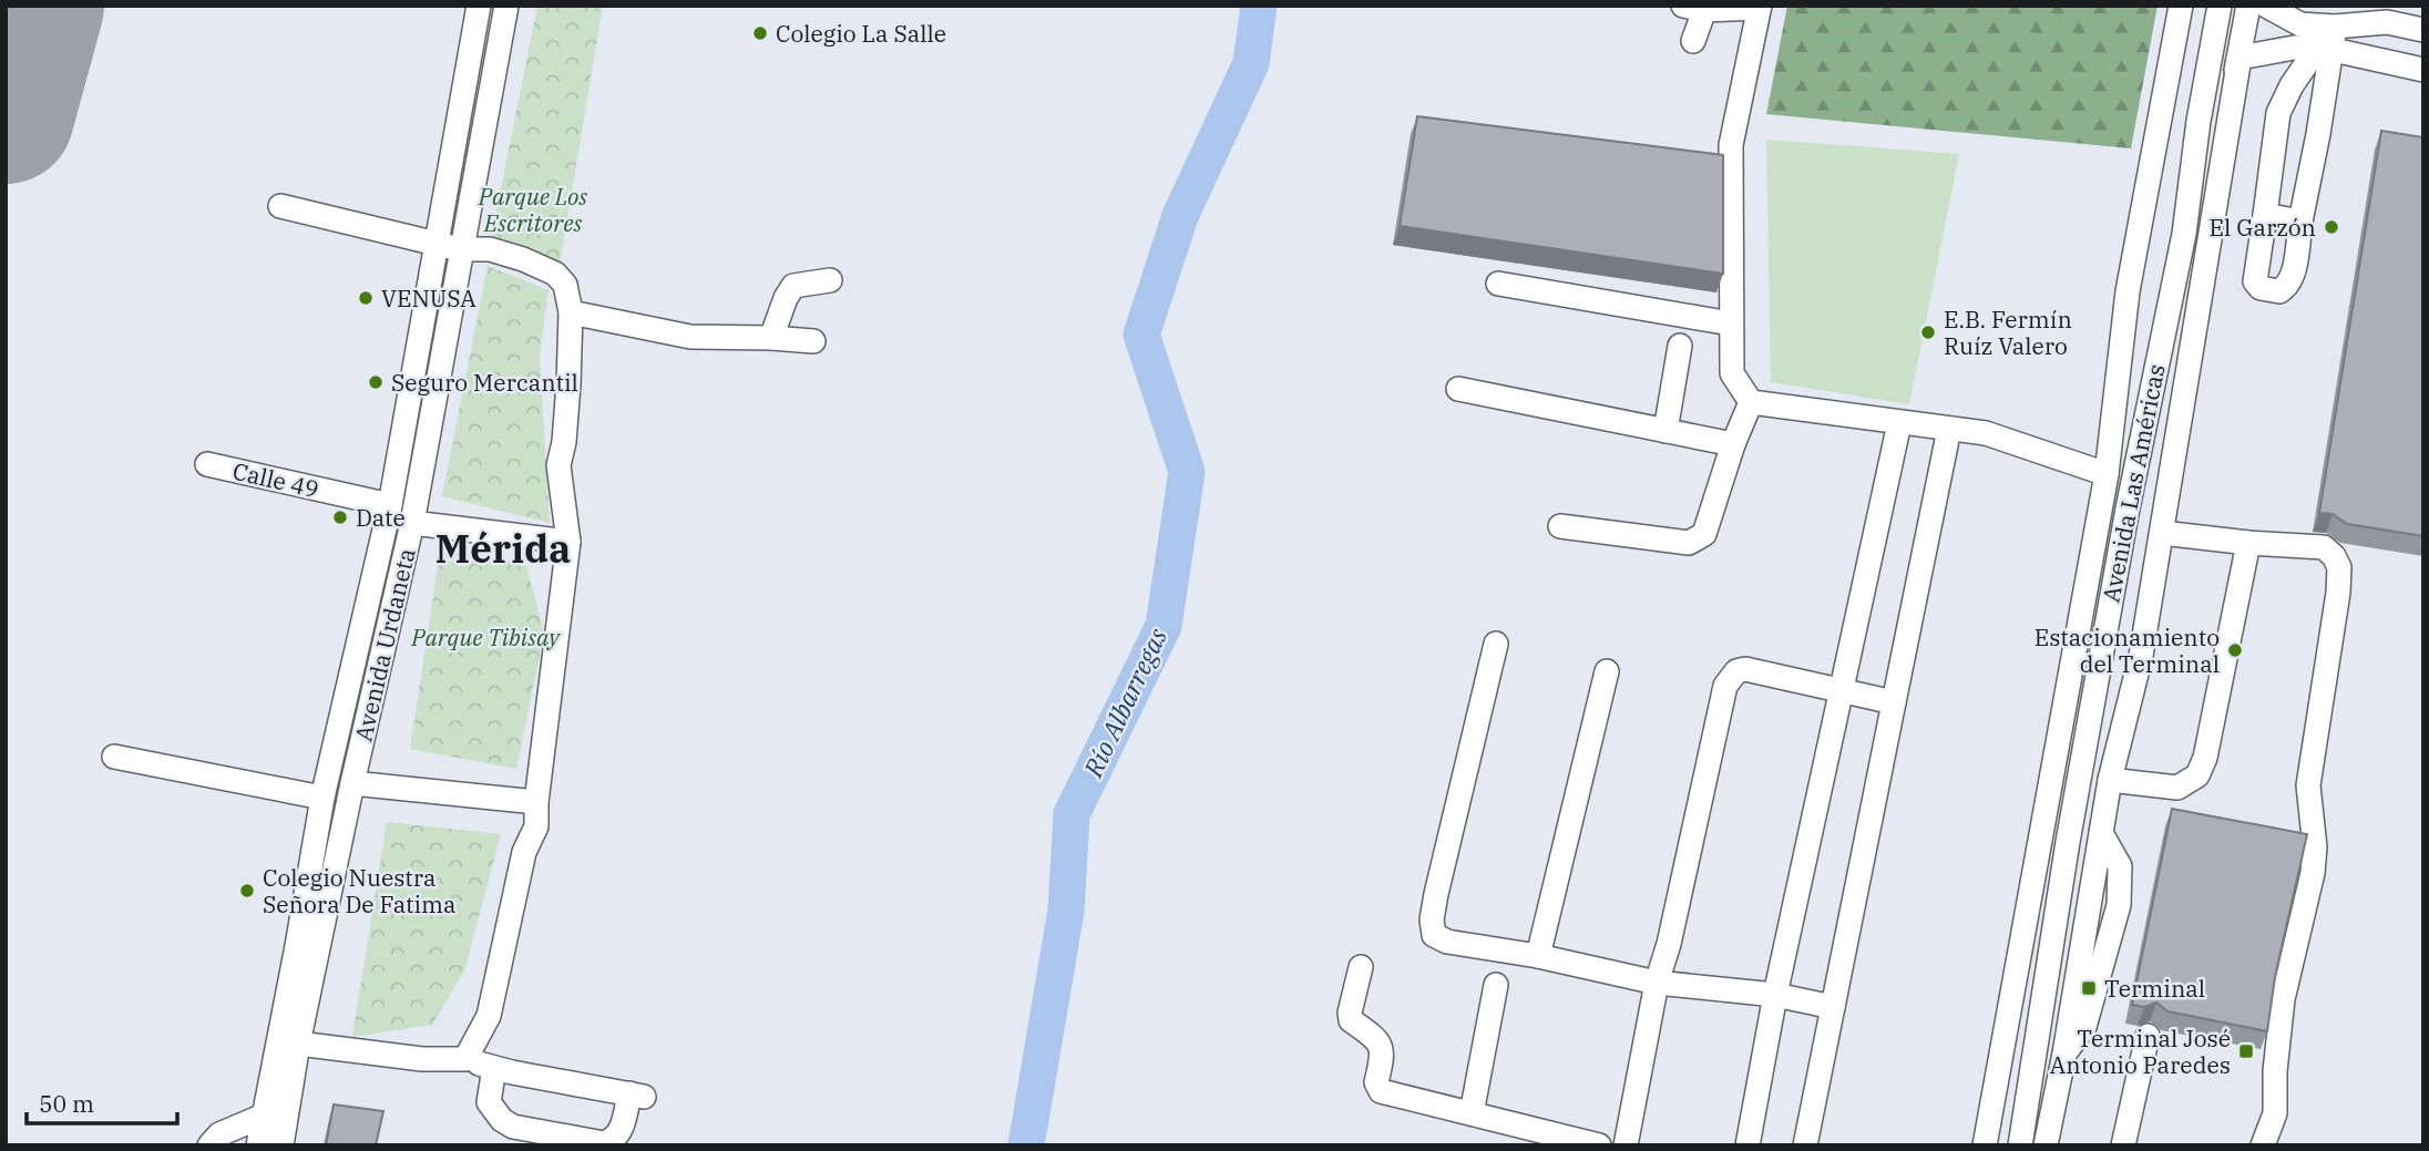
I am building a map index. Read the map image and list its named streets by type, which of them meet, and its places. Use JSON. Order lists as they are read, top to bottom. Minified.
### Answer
{"streets":{"street":["Calle 49","Avenida Las Américas","Avenida Urdaneta"]},"crossings":[["Calle 49","Avenida Urdaneta"]],"districts":["Mérida"],"water":["Río Albarregas"],"parks":["Parque Los Escritores","Parque Tibisay"],"places":{"other":["Colegio La Salle","El Garzón","VENUSA","E.B. Fermín Ruíz Valero","Seguro Mercantil","Date","Estacionamiento del Terminal","Colegio Nuestra Señora De Fatima"],"transit":["Terminal","Terminal José Antonio Paredes"]},"scale_bar":"50 m"}
